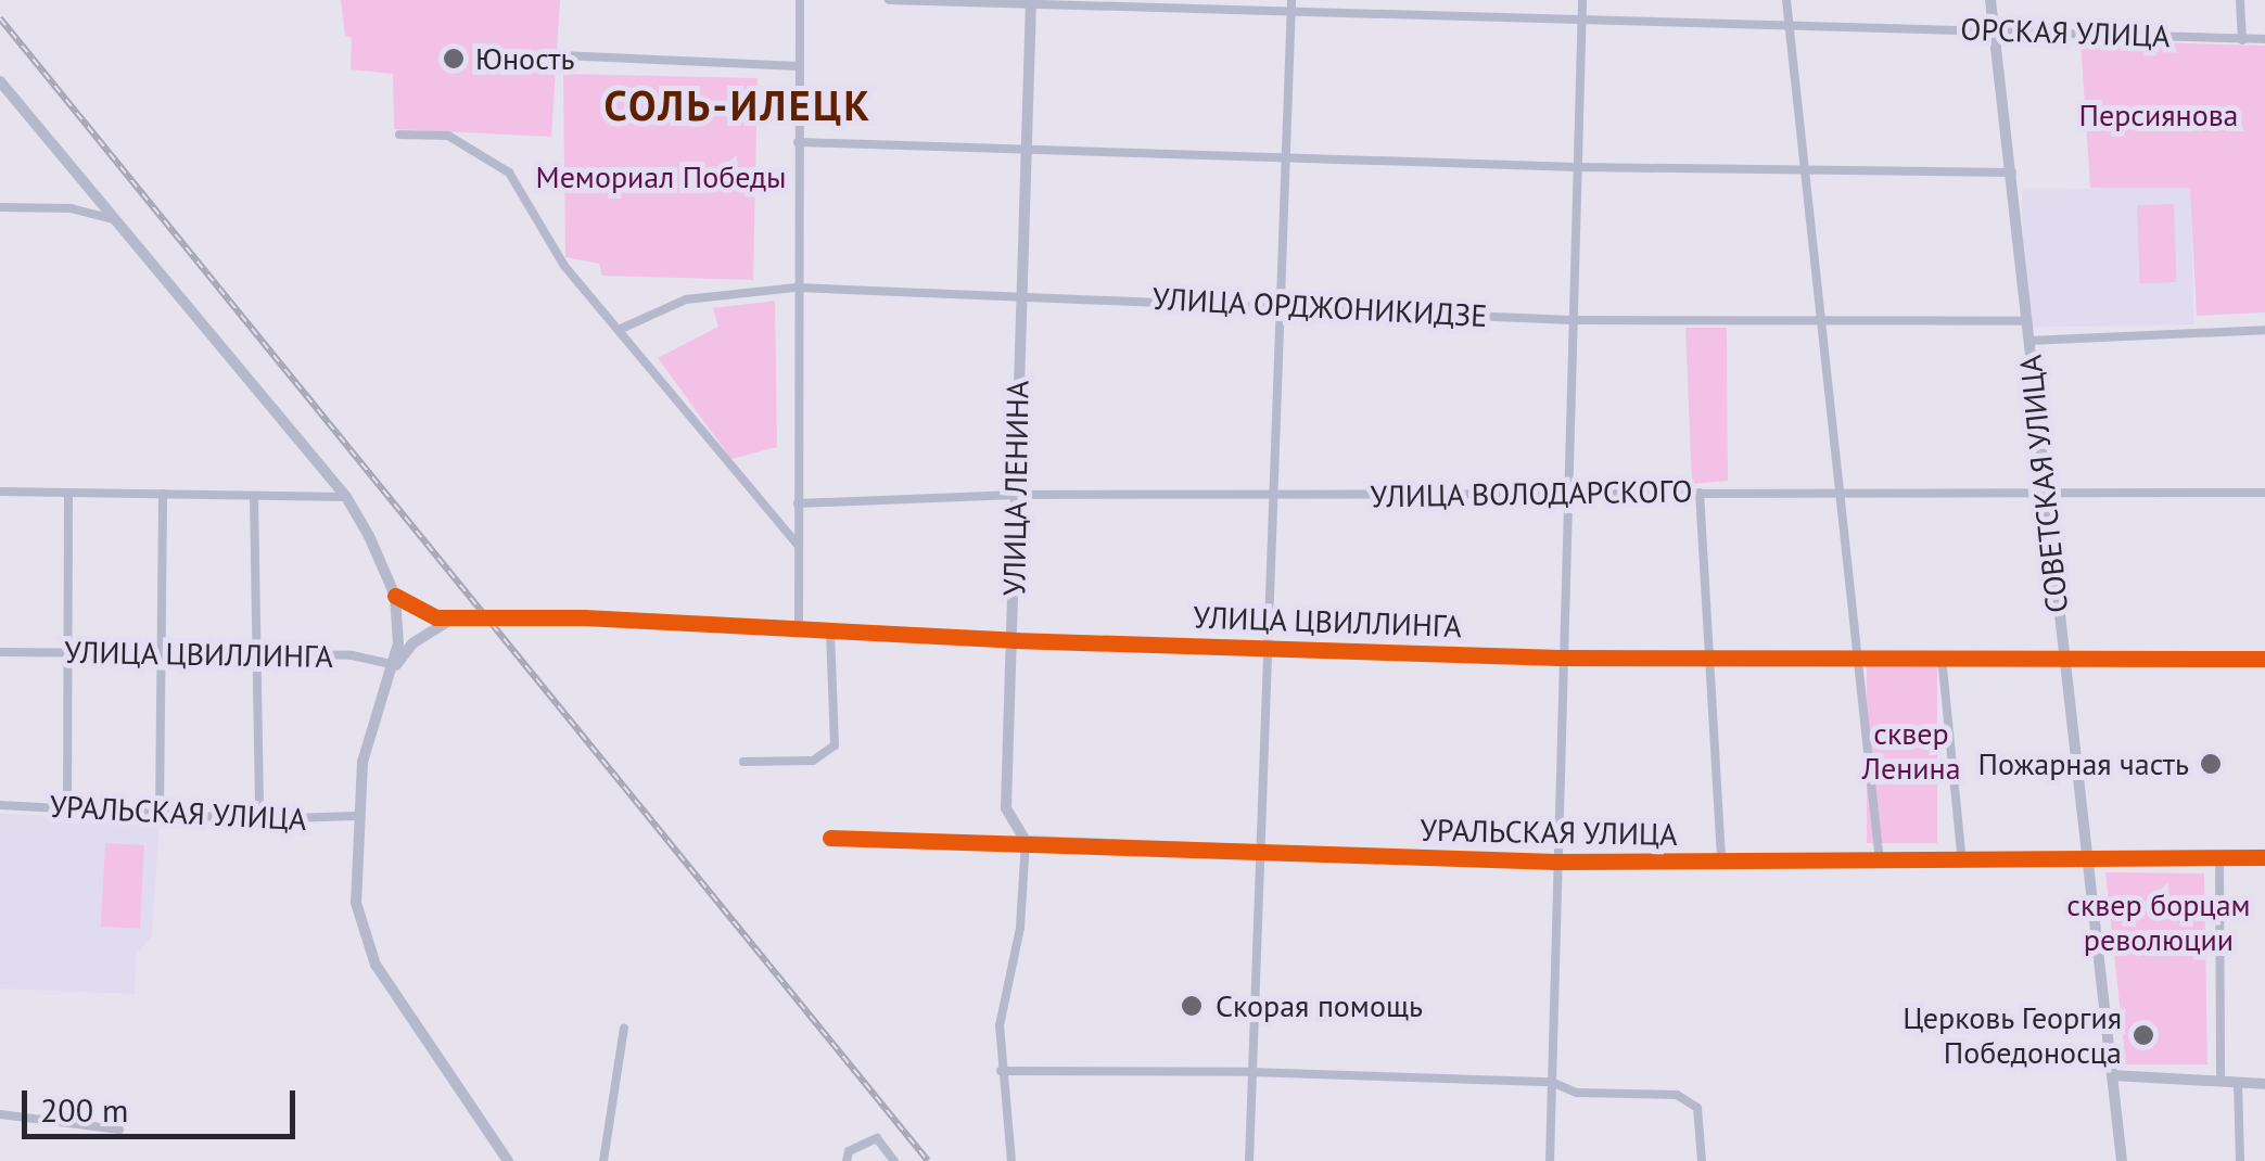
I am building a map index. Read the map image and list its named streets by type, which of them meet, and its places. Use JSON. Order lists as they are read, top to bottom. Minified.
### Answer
{"streets":{"street":["ОРСКАЯ УЛИЦА","УЛИЦА ОРДЖОНИКИДЗЕ","СОВЕТСКАЯ УЛИЦА","УЛИЦА ЛЕНИНА","УЛИЦА ВОЛОДАРСКОГО","УЛИЦА ЦВИЛЛИНГА","УРАЛЬСКАЯ УЛИЦА"]},"crossings":[["ОРСКАЯ УЛИЦА","СОВЕТСКАЯ УЛИЦА"],["ОРСКАЯ УЛИЦА","УЛИЦА ЛЕНИНА"],["УЛИЦА ОРДЖОНИКИДЗЕ","СОВЕТСКАЯ УЛИЦА"],["УЛИЦА ОРДЖОНИКИДЗЕ","УЛИЦА ЛЕНИНА"],["СОВЕТСКАЯ УЛИЦА","УЛИЦА ВОЛОДАРСКОГО"],["СОВЕТСКАЯ УЛИЦА","УЛИЦА ЦВИЛЛИНГА"],["СОВЕТСКАЯ УЛИЦА","УРАЛЬСКАЯ УЛИЦА"],["УЛИЦА ЛЕНИНА","УЛИЦА ВОЛОДАРСКОГО"],["УЛИЦА ЛЕНИНА","УЛИЦА ЦВИЛЛИНГА"],["УЛИЦА ЛЕНИНА","УРАЛЬСКАЯ УЛИЦА"]],"districts":["СОЛЬ-ИЛЕЦК"],"parks":["Персиянова","Мемориал Победы","сквер Ленина","сквер борцам революции"],"places":["Юность","Пожарная часть","Скорая помощь","Церковь Георгия Победоносца"],"scale_bar":"200 m"}
